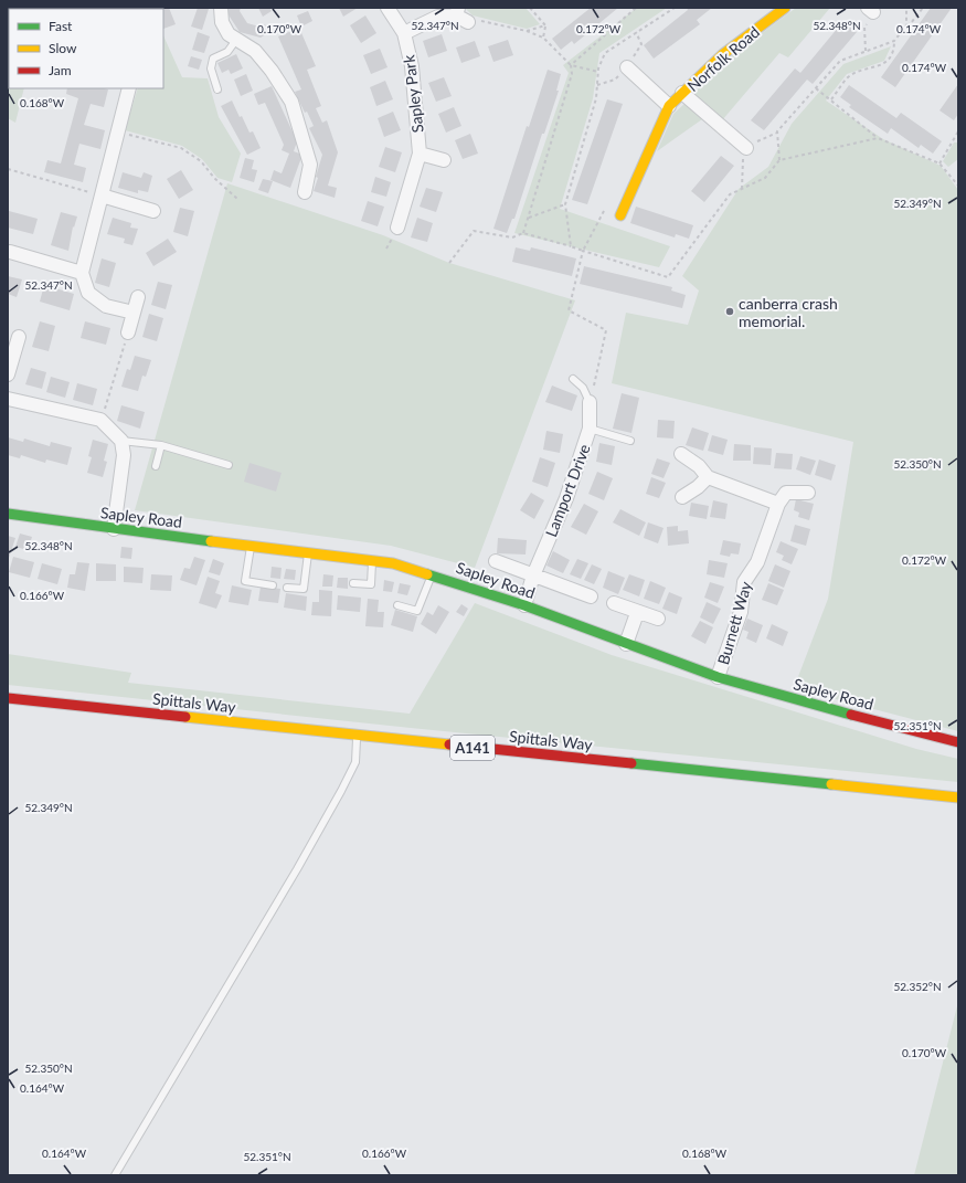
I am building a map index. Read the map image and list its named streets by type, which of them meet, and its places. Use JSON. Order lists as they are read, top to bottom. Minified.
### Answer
{"streets":{"main road":["Norfolk Road","Sapley Road","Spittals Way","A141"],"street":["Sapley Park","Lamport Drive","Burnett Way"]},"crossings":[["Lamport Drive","Sapley Road"],["Sapley Road","Burnett Way"]],"places":["canberra crash memorial."],"legend":["Fast","Slow","Jam"],"coordinates":["52.347°N","52.348°N","0.170°W","0.172°W","0.174°W","0.168°W","52.349°N","52.350°N","0.166°W","52.351°N","52.352°N","0.164°W"]}
